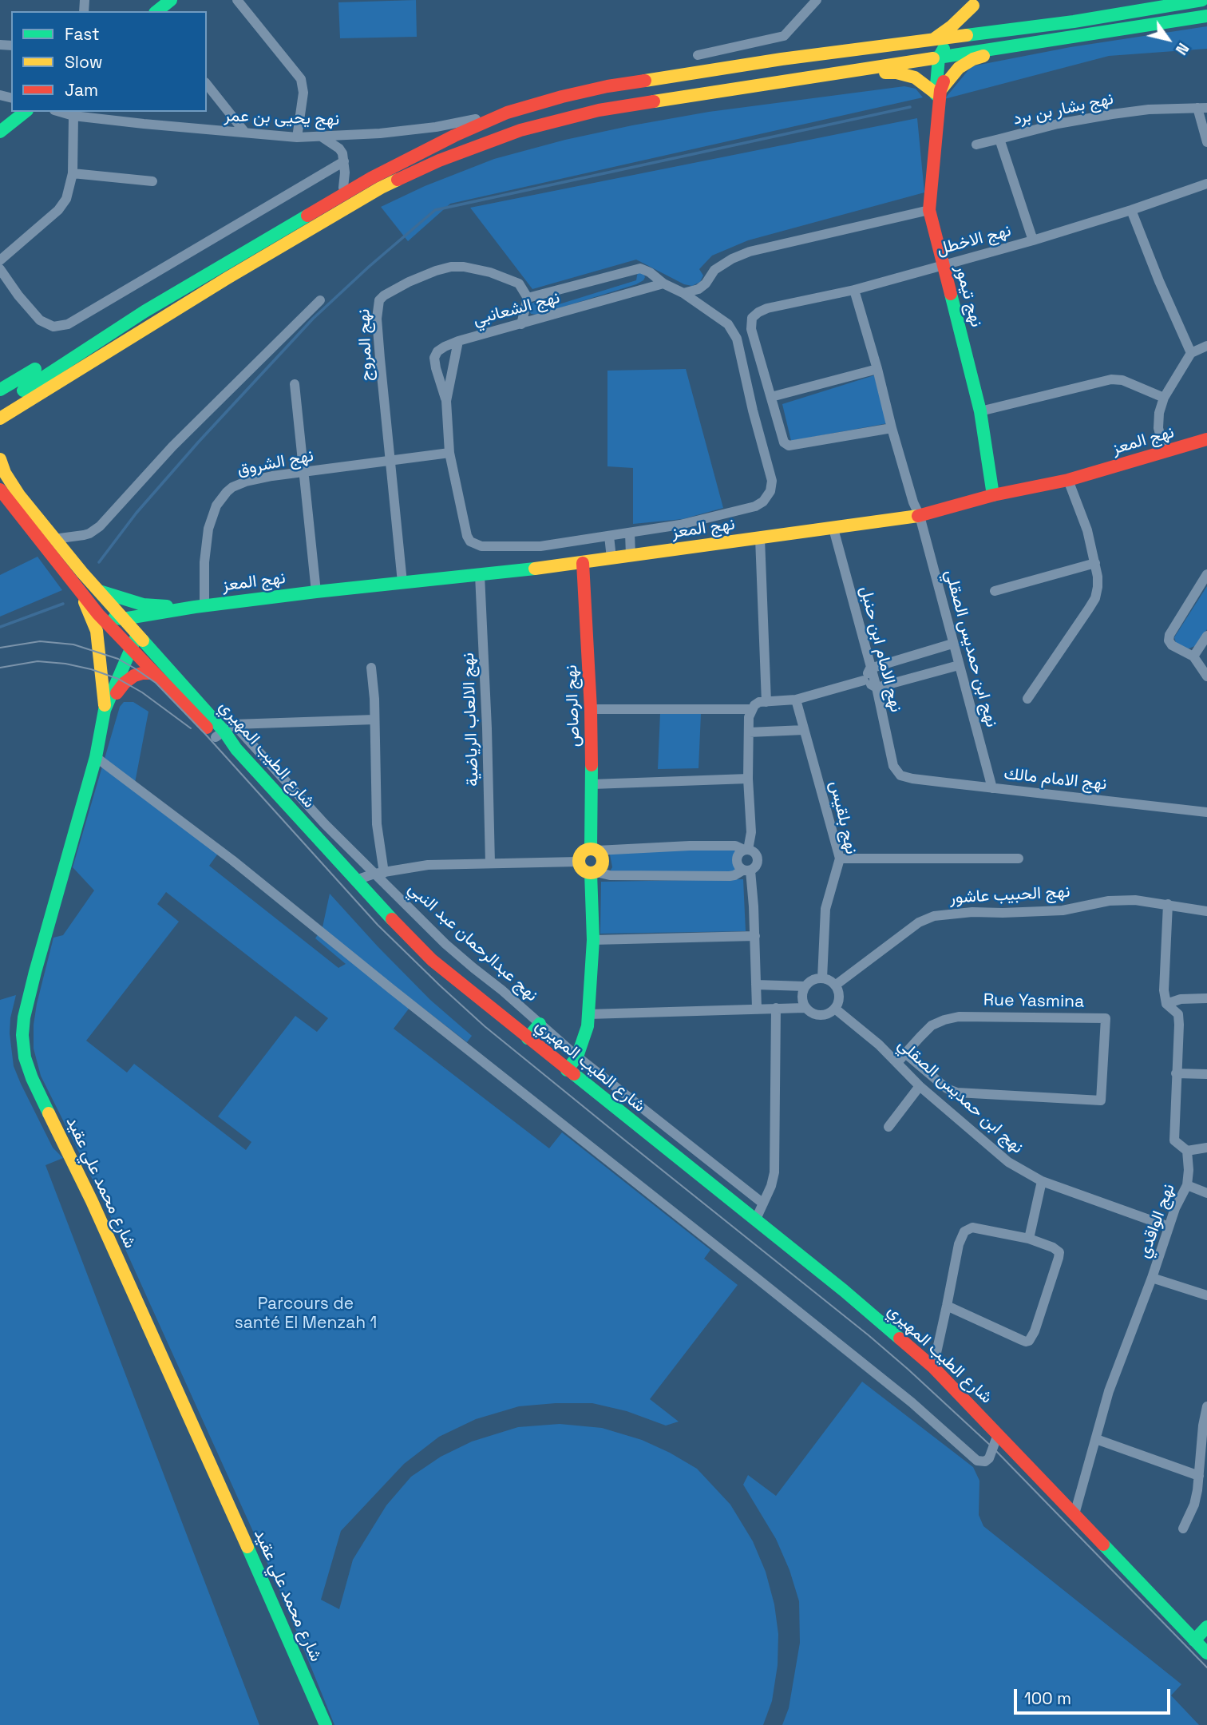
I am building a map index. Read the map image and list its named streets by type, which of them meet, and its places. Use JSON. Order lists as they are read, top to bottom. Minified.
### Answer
{"streets":{"main road":["نهج تيمور","نهج المعز","نهج الرصاص","شارع الطيب المهيري","شارع محمد علي عقيد"],"street":["نهج بشار بن برد","نهج يحيى بن عمر","نهج الاخطل","نهج الشعانبي","نهج المروج","نهج الشروق","نهج ابن حمديس الصقلي","نهج الامام ابن حنبل","نهج الالعاب الرياضية","نهج الامام مالك","نهج بلقيس","نهج الحبيب عاشور","نهج عبدالرحمان عبد النبي","Rue Yasmina","نهج الواقدي"]},"crossings":[["نهج بشار بن برد","نهج الاخطل"],["نهج الاخطل","نهج تيمور"],["نهج الاخطل","نهج ابن حمديس الصقلي"],["نهج تيمور","نهج المعز"],["نهج الشعانبي","نهج الشروق"],["نهج المروج","نهج المعز"],["نهج المروج","نهج الشروق"],["نهج المعز","نهج الشروق"],["نهج المعز","نهج ابن حمديس الصقلي"],["نهج المعز","نهج الامام ابن حنبل"],["نهج المعز","نهج الرصاص"],["نهج المعز","نهج الالعاب الرياضية"],["نهج المعز","شارع الطيب المهيري"],["نهج ابن حمديس الصقلي","نهج الامام مالك"],["نهج ابن حمديس الصقلي","نهج بلقيس"],["نهج ابن حمديس الصقلي","نهج الحبيب عاشور"],["نهج ابن حمديس الصقلي","Rue Yasmina"],["نهج ابن حمديس الصقلي","نهج الواقدي"],["نهج الامام ابن حنبل","نهج الامام مالك"],["نهج الرصاص","شارع الطيب المهيري"],["نهج الرصاص","نهج عبدالرحمان عبد النبي"],["شارع الطيب المهيري","نهج عبدالرحمان عبد النبي"],["شارع الطيب المهيري","شارع محمد علي عقيد"],["شارع الطيب المهيري","نهج الواقدي"],["نهج بلقيس","نهج الحبيب عاشور"],["نهج الحبيب عاشور","نهج الواقدي"]],"parks":["Parcours de santé El Menzah 1"],"legend":["Fast","Slow","Jam"],"scale_bar":"100 m","north":"bottom right"}
